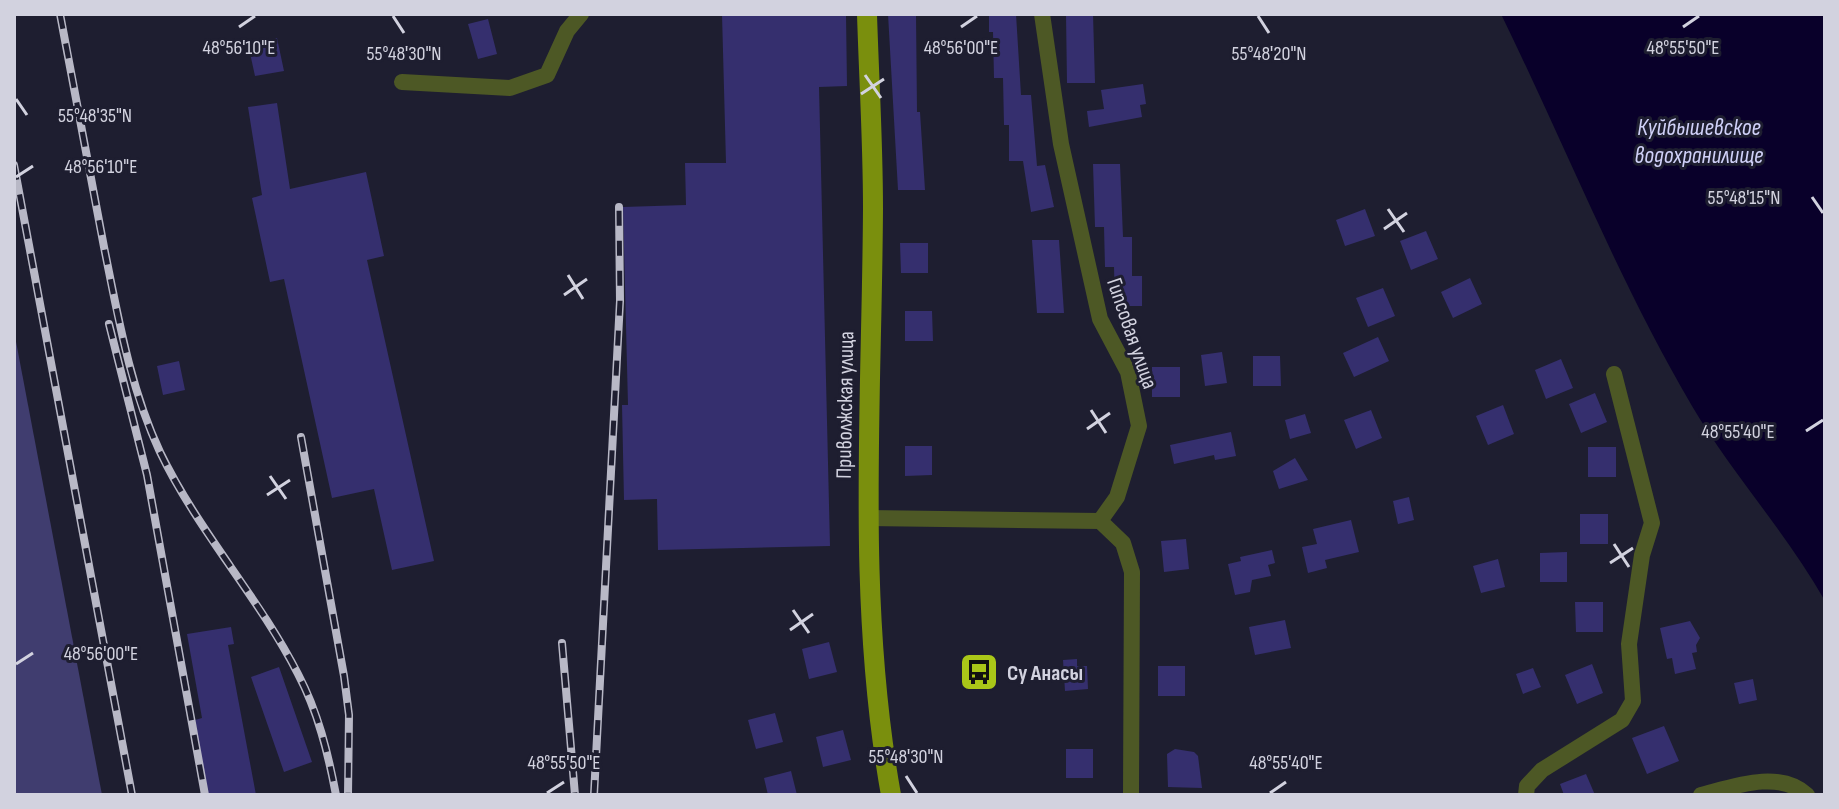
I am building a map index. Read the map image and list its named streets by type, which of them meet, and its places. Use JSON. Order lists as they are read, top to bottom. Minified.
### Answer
{"streets":{"main road":["Приволжская улица"],"street":["Гипсовая улица"]},"water":["Куйбышевское водохранилище"],"places":{"bus stop":["Су Анасы"]},"coordinates":["48°56'10\"E","48°56'00\"E","48°55'50\"E","55°48'30\"N","55°48'20\"N","55°48'35\"N","55°48'15\"N","48°55'40\"E"]}
